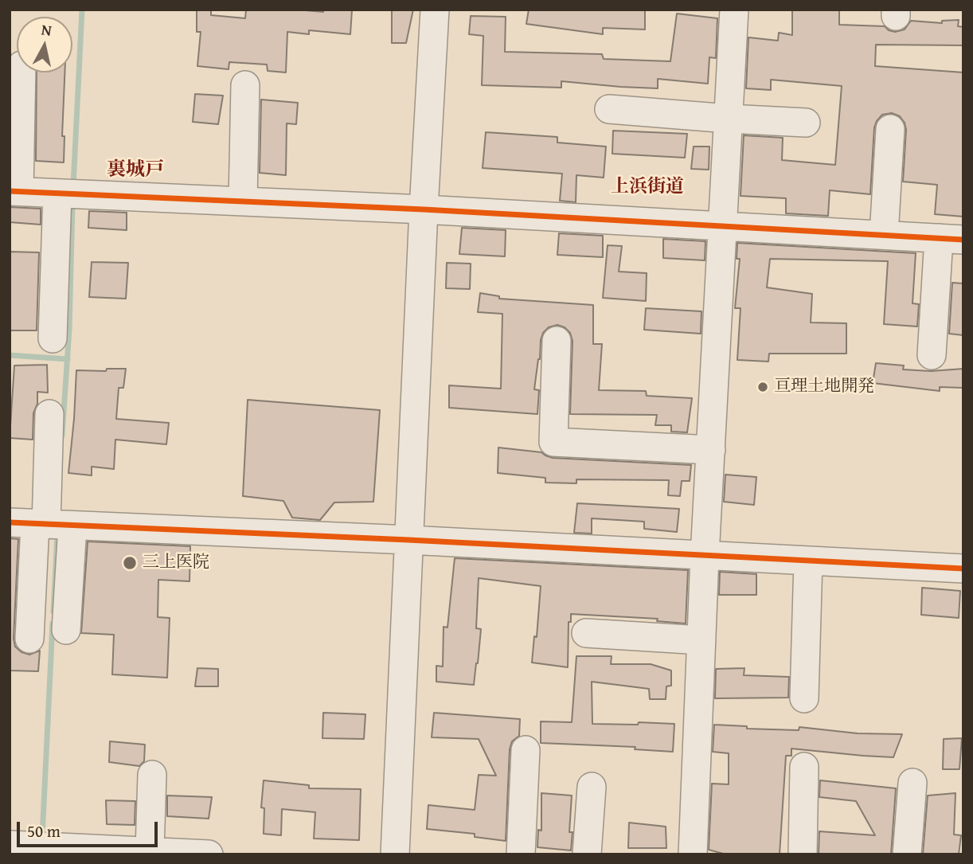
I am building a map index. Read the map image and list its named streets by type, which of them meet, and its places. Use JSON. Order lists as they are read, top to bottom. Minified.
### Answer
{"districts":["裏城戸","上浜街道"],"places":["亘理土地開発","三上医院"],"scale_bar":"50 m","north":"top"}
